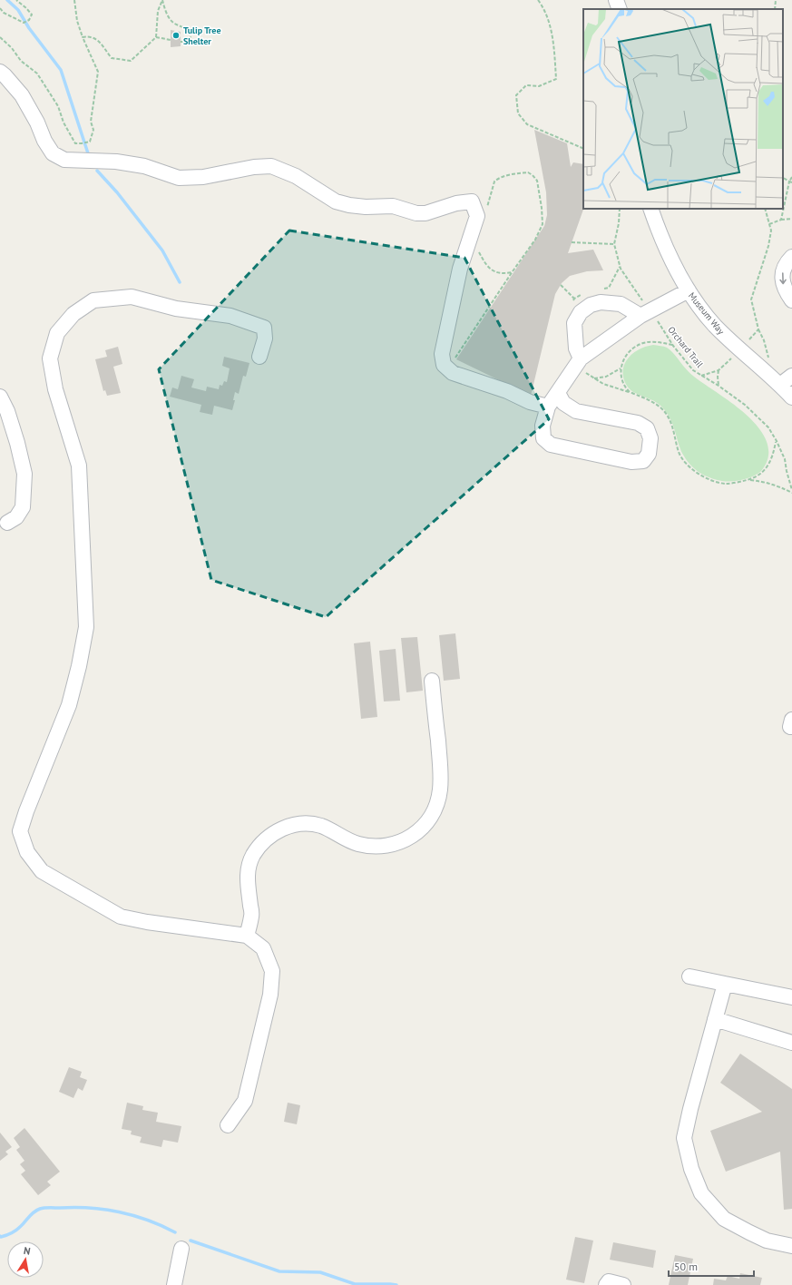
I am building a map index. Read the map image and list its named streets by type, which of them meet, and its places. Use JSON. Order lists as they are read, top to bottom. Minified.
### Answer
{"streets":{"street":["Museum Way"],"path":["Orchard Trail"]},"places":["Tulip Tree Shelter"],"scale_bar":"50 m","north":"top"}
